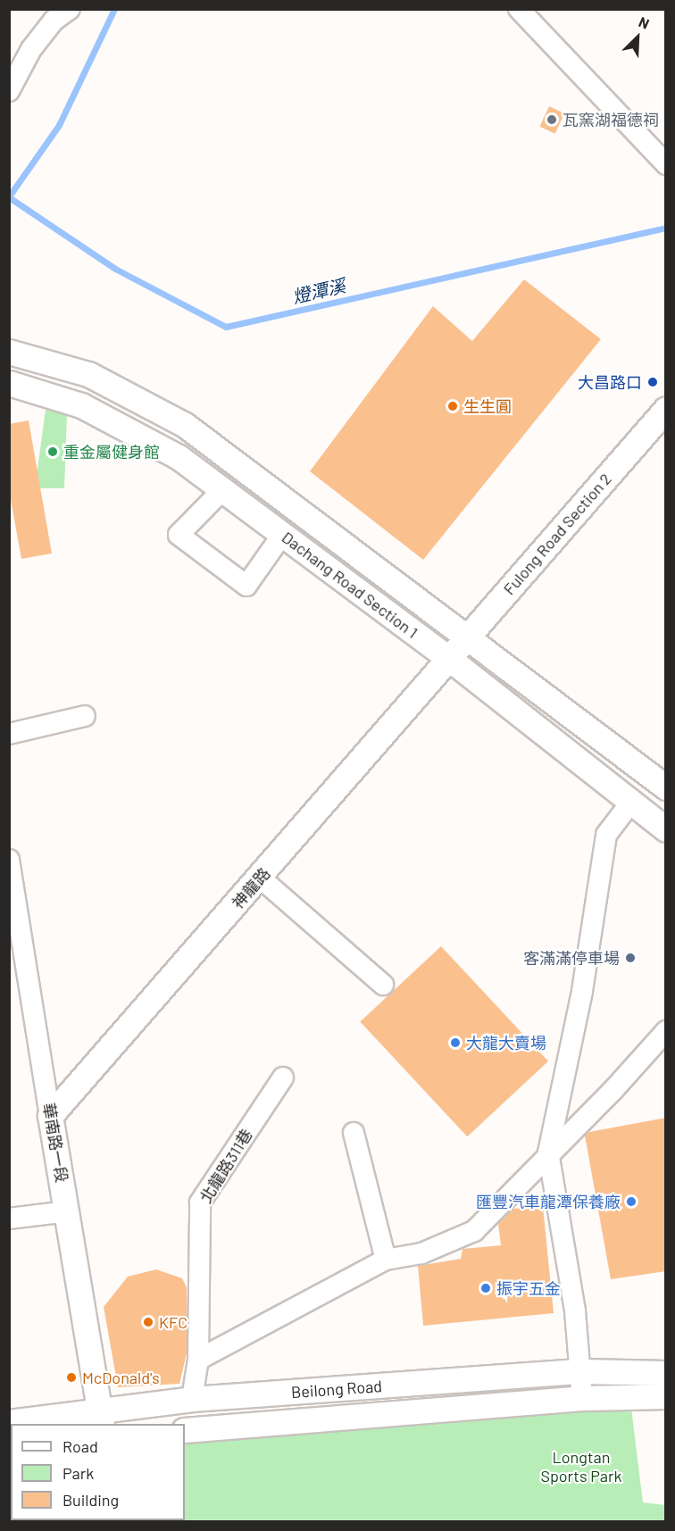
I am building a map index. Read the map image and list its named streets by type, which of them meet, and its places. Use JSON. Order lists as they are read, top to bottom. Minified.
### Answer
{"streets":{"main road":["Fulong Road Section 2","Dachang Road Section 1","神龍路","華南路一段","Beilong Road"],"street":["北龍路311巷"]},"crossings":[["Fulong Road Section 2","Dachang Road Section 1"],["Fulong Road Section 2","神龍路"],["Dachang Road Section 1","神龍路"],["神龍路","華南路一段"],["華南路一段","Beilong Road"],["北龍路311巷","Beilong Road"]],"water":["燈潭溪"],"parks":["Longtan Sports Park"],"places":["瓦窯湖福德祠","大昌路口","生生圓","重金屬健身館","客滿滿停車場","大龍大賣場","匯豐汽車龍潭保養廠","振宇五金","KFC","McDonald's"],"legend":["Road","Park","Building"],"north":"top right"}
